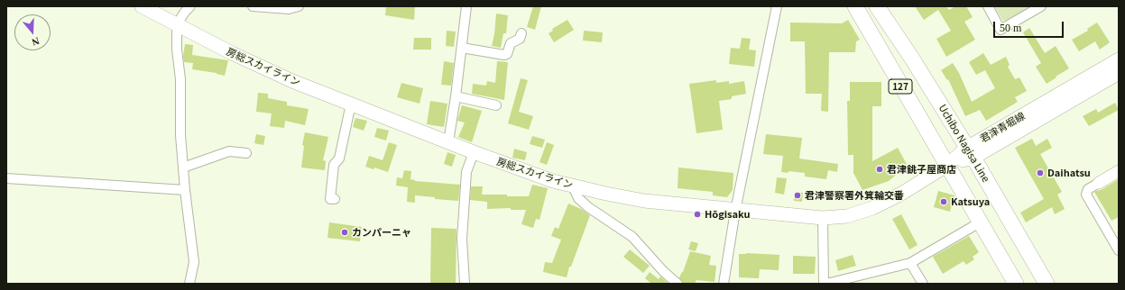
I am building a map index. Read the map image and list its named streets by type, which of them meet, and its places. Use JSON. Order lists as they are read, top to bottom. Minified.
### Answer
{"streets":{"highway":["127","Uchibo Nagisa Line"],"main road":["房総スカイライン","君津青堀線"]},"crossings":[["房総スカイライン","127"],["房総スカイライン","君津青堀線"],["127","君津青堀線"],["君津青堀線","Uchibo Nagisa Line"]],"places":["君津銚子屋商店","Daihatsu","君津警察署外箕輪交番","Katsuya","Hōgisaku","カンパーニャ"],"scale_bar":"50 m","north":"bottom"}
